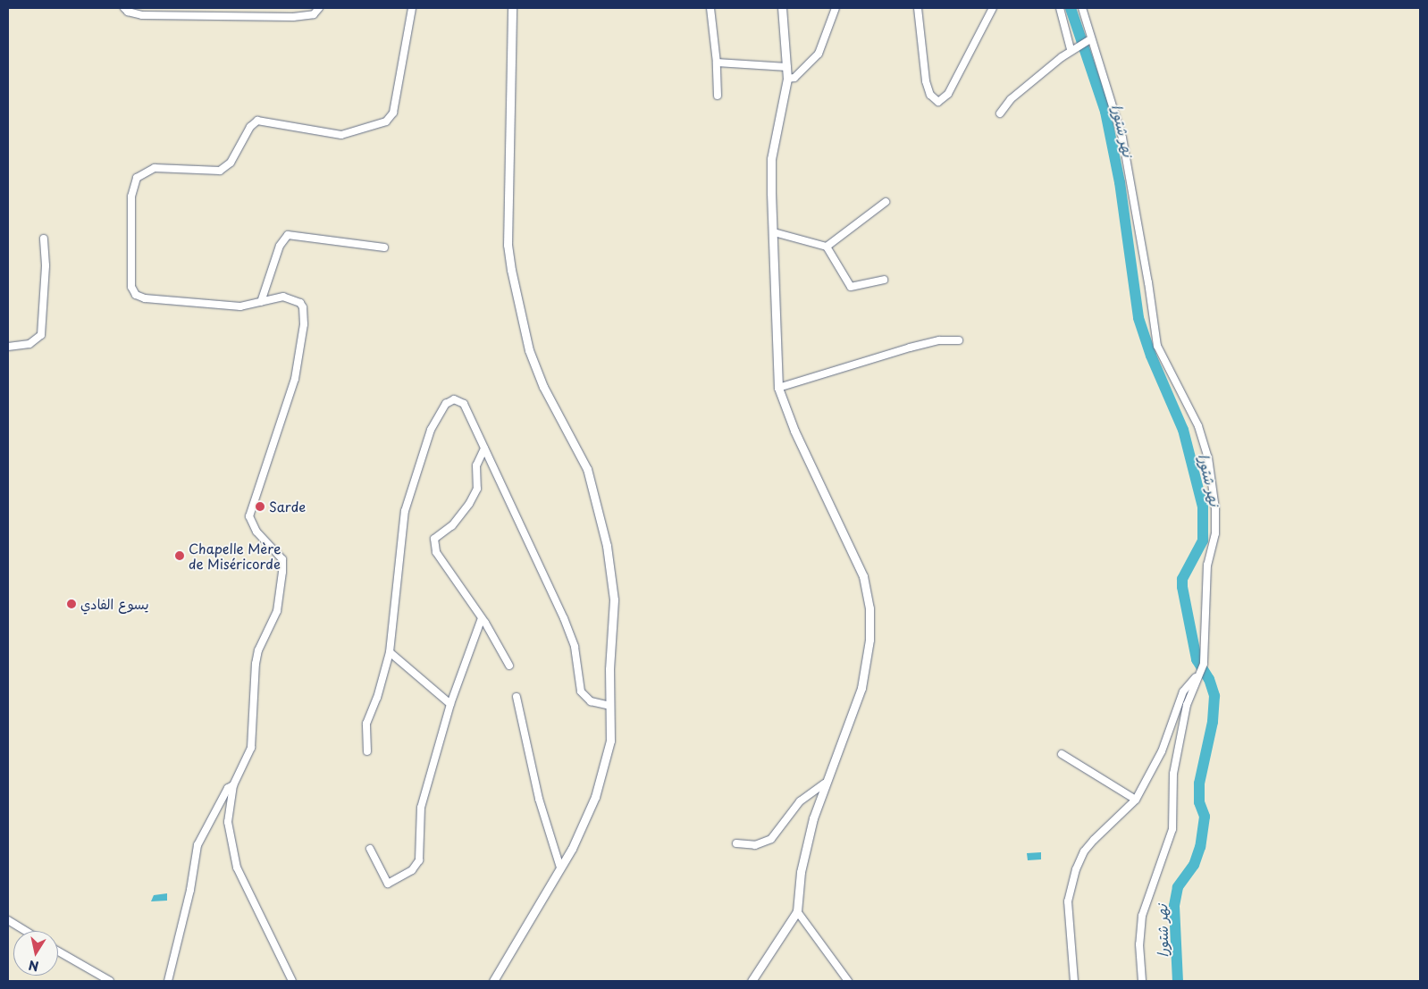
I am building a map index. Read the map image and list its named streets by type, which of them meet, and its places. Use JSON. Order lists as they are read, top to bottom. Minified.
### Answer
{"water":["نهر شتورا"],"places":["Sarde","Chapelle Mère de Miséricorde","يسوع الفادي"],"north":"bottom"}
